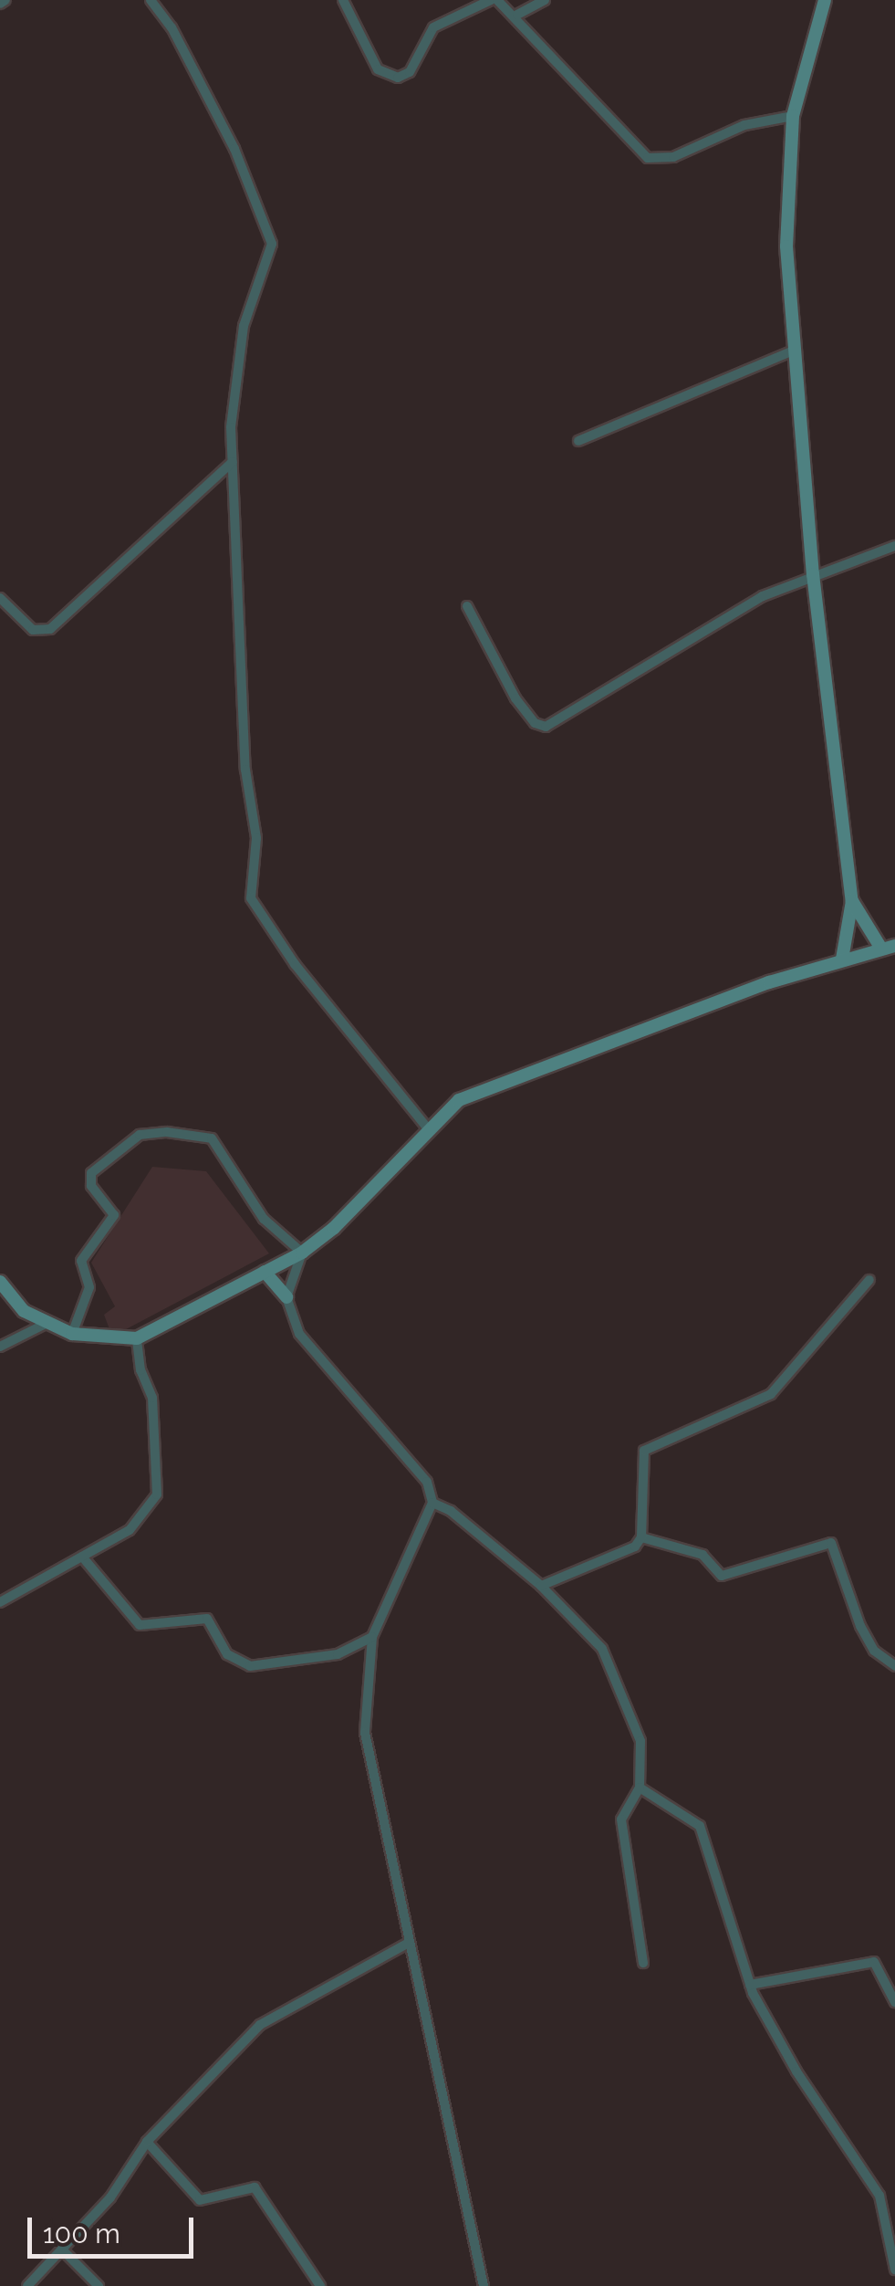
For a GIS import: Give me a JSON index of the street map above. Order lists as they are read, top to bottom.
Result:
{
  "scale_bar": "100 m"
}
